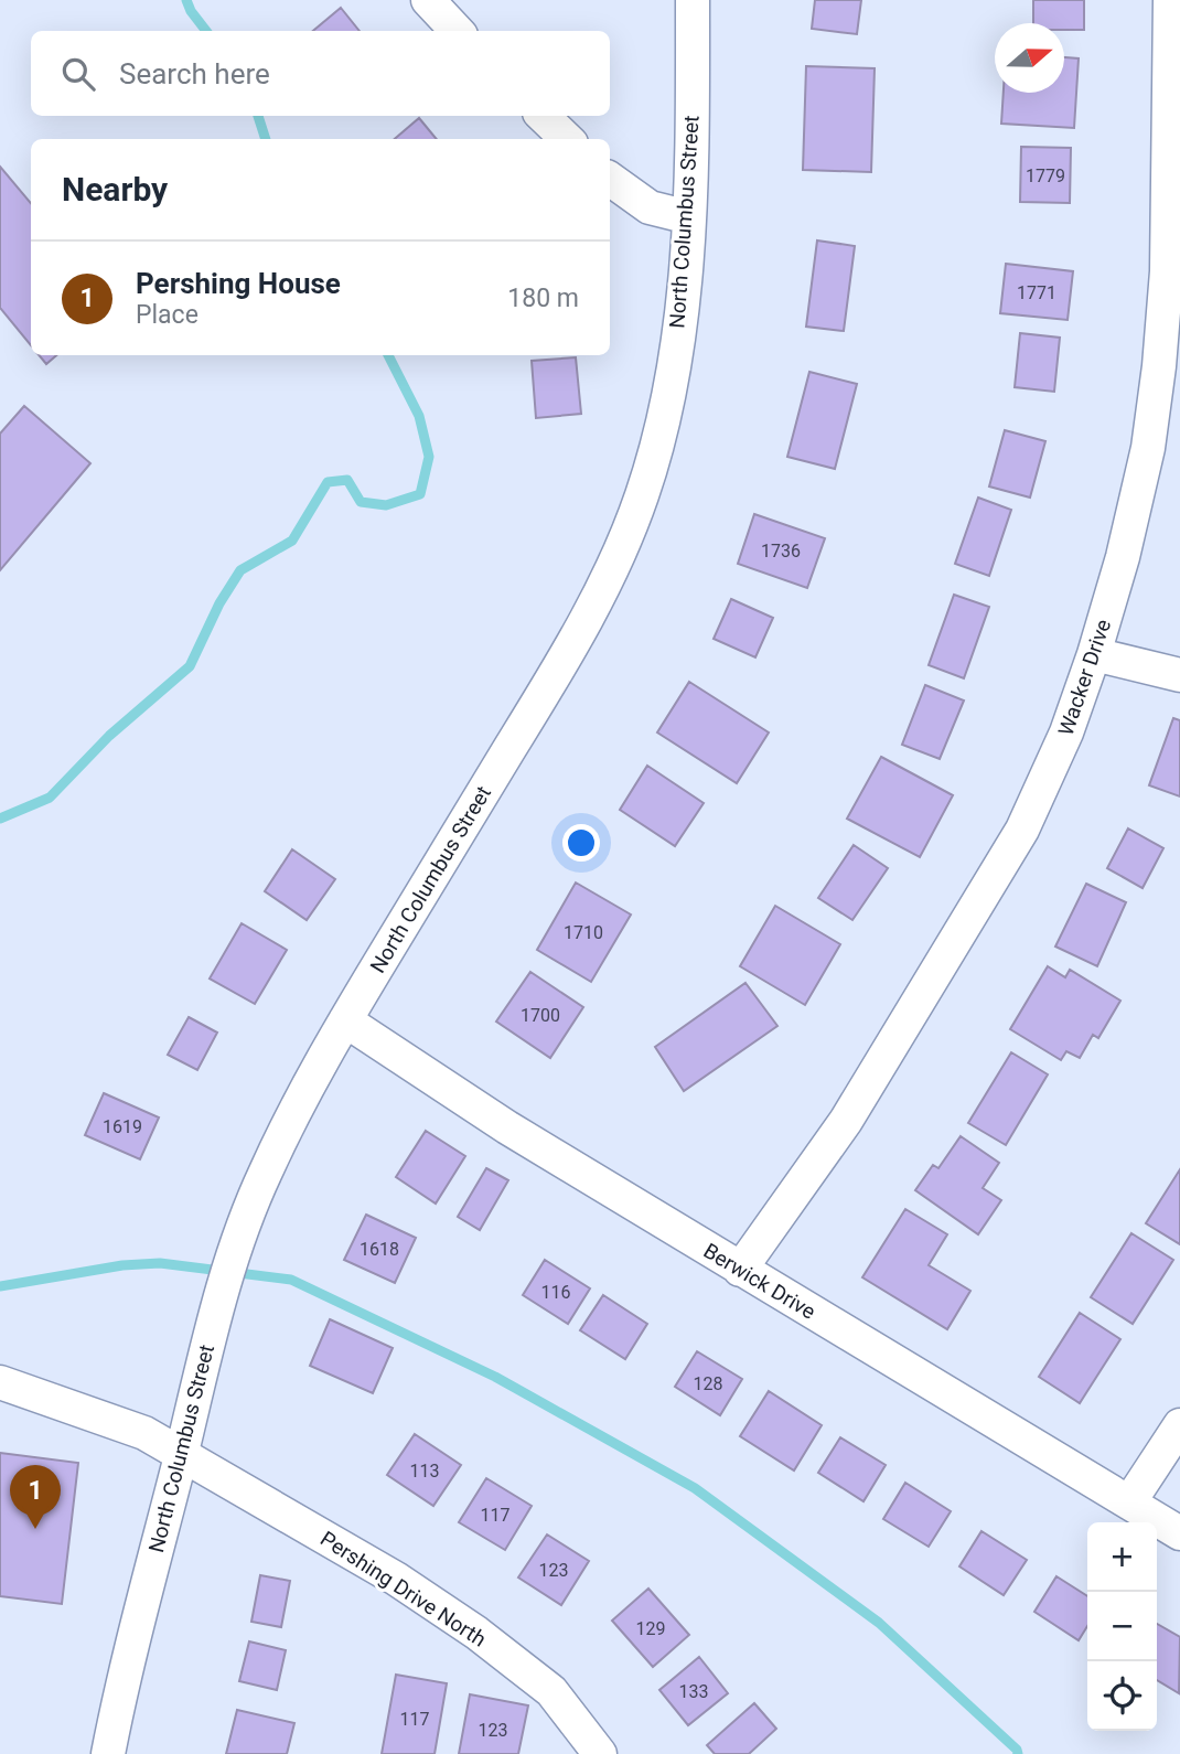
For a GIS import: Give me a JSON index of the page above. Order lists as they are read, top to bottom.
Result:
{
  "streets": {
    "street": [
      "North Columbus Street",
      "Wacker Drive",
      "Berwick Drive",
      "Pershing Drive North"
    ]
  },
  "crossings": [
    ["North Columbus Street", "Berwick Drive"],
    ["North Columbus Street", "Pershing Drive North"],
    ["Wacker Drive", "Berwick Drive"]
  ],
  "house_numbers": [
    "1779",
    "1771",
    "1736",
    "1710",
    "1700",
    "1619",
    "1618",
    "116",
    "128",
    "113",
    "117",
    "123",
    "129",
    "133",
    "117",
    "123"
  ],
  "north": "right",
  "page": {
    "search": "Search here",
    "heading": "Nearby",
    "list": [
      {
        "mark": "1",
        "name": "Pershing House",
        "note": "Place",
        "value": "180 m"
      }
    ],
    "pins": "1",
    "map_buttons": ["+", "−"]
  }
}
